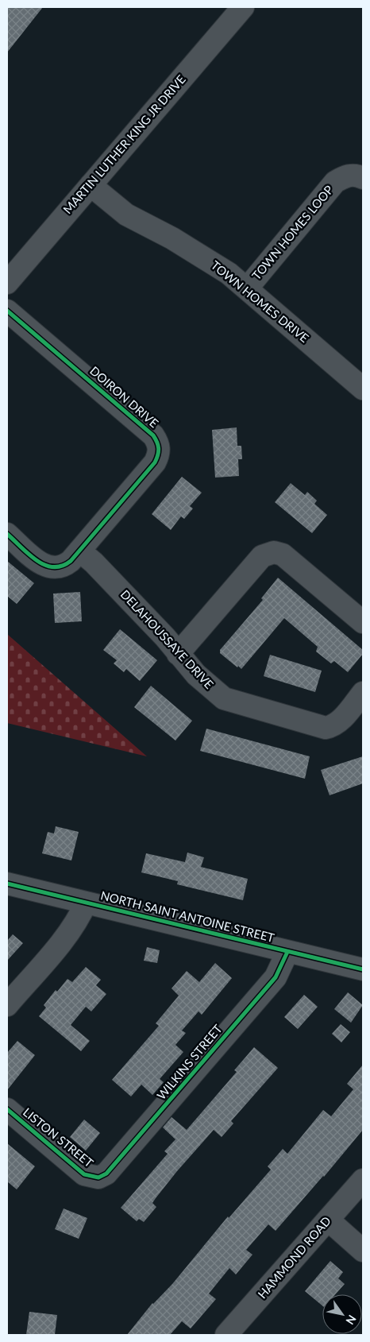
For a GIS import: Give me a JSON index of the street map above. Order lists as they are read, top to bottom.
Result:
{
  "streets": {
    "street": [
      "MARTIN LUTHER KING JR DRIVE",
      "TOWN HOMES LOOP",
      "TOWN HOMES DRIVE",
      "DOIRON DRIVE",
      "DELAHOUSSAYE DRIVE",
      "NORTH SAINT ANTOINE STREET",
      "WILKINS STREET",
      "LISTON STREET",
      "HAMMOND ROAD"
    ]
  },
  "crossings": [
    ["MARTIN LUTHER KING JR DRIVE", "TOWN HOMES DRIVE"],
    ["TOWN HOMES LOOP", "TOWN HOMES DRIVE"],
    ["DOIRON DRIVE", "DELAHOUSSAYE DRIVE"],
    ["NORTH SAINT ANTOINE STREET", "WILKINS STREET"],
    ["WILKINS STREET", "LISTON STREET"]
  ],
  "north": "bottom right"
}
